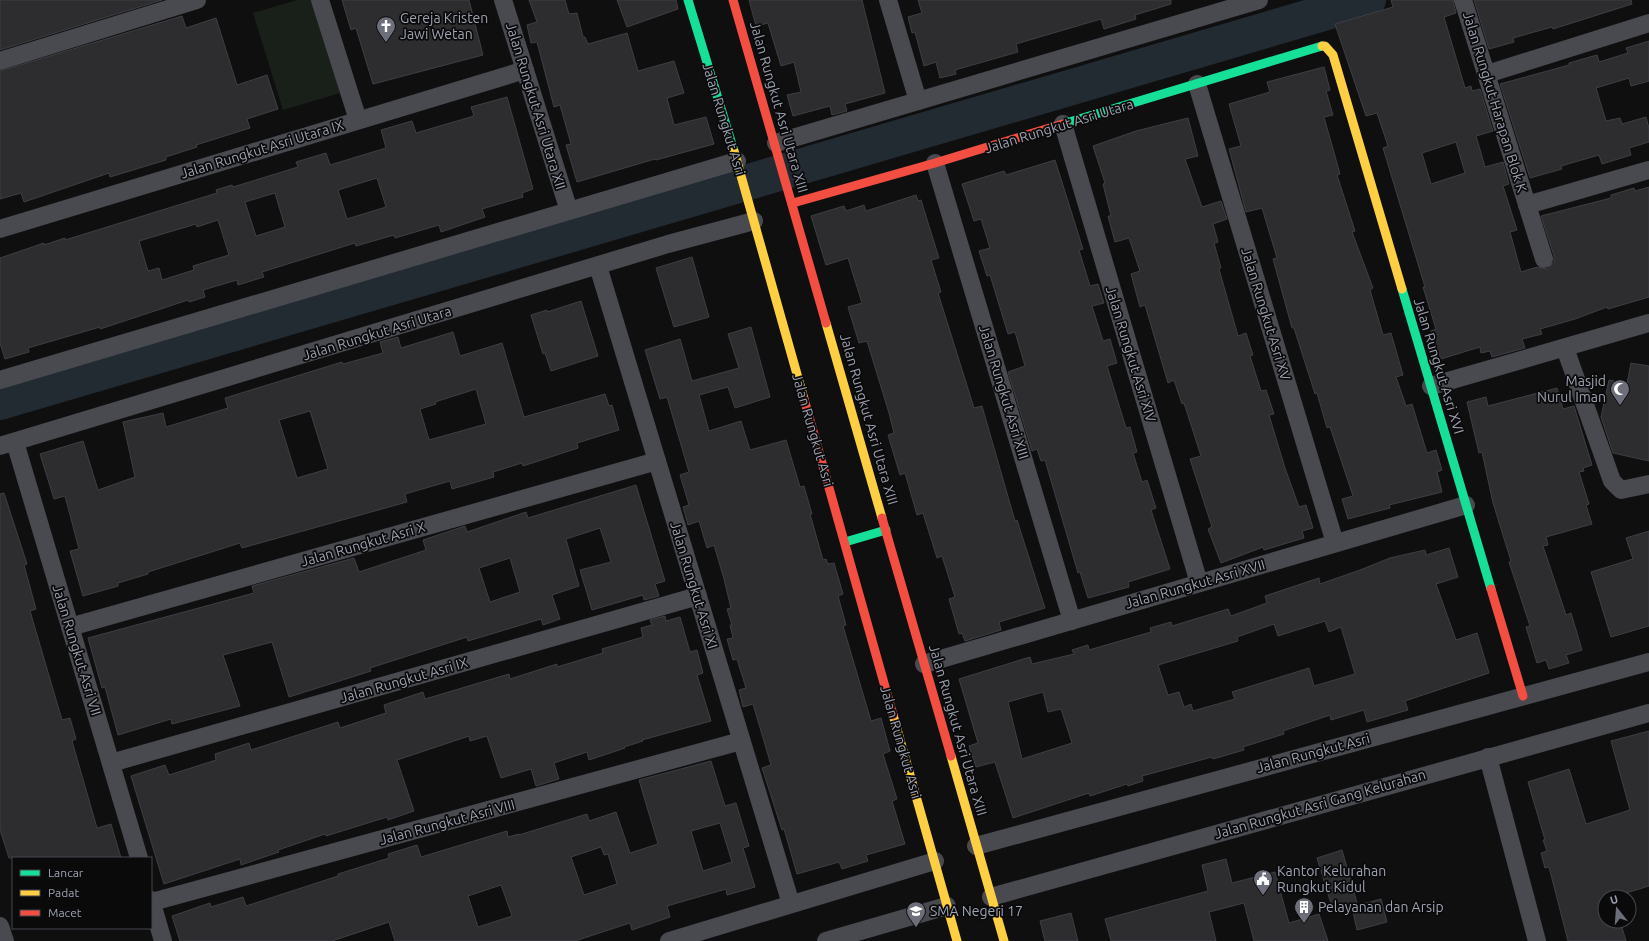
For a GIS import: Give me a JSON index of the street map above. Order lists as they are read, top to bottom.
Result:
{
  "streets": {
    "street": [
      "Jalan Rungkut Harapan Blok K",
      "Jalan Rungkut Asri Utara XII",
      "Jalan Rungkut Asri Utara XIII",
      "Jalan Rungkut Asri",
      "Jalan Rungkut Asri Utara",
      "Jalan Rungkut Asri Utara IX",
      "Jalan Rungkut Asri XV",
      "Jalan Rungkut Asri XIV",
      "Jalan Rungkut Asri XVI",
      "Jalan Rungkut Asri XIII",
      "Jalan Rungkut Asri X",
      "Jalan Rungkut Asri XVII",
      "Jalan Rungkut Asri XI",
      "Jalan Rungkut Asri VII",
      "Jalan Rungkut Asri IX",
      "Jalan Rungkut Asri Gang Kelurahan",
      "Jalan Rungkut Asri VIII"
    ]
  },
  "crossings": [
    ["Jalan Rungkut Asri Utara XII", "Jalan Rungkut Asri Utara IX"],
    ["Jalan Rungkut Asri Utara XIII", "Jalan Rungkut Asri"],
    ["Jalan Rungkut Asri Utara XIII", "Jalan Rungkut Asri Utara"],
    ["Jalan Rungkut Asri Utara XIII", "Jalan Rungkut Asri XVII"],
    ["Jalan Rungkut Asri Utara XIII", "Jalan Rungkut Asri Gang Kelurahan"],
    ["Jalan Rungkut Asri", "Jalan Rungkut Asri Utara"],
    ["Jalan Rungkut Asri", "Jalan Rungkut Asri XVI"],
    ["Jalan Rungkut Asri Utara", "Jalan Rungkut Asri XV"],
    ["Jalan Rungkut Asri Utara", "Jalan Rungkut Asri XIV"],
    ["Jalan Rungkut Asri Utara", "Jalan Rungkut Asri XVI"],
    ["Jalan Rungkut Asri Utara", "Jalan Rungkut Asri XIII"],
    ["Jalan Rungkut Asri Utara", "Jalan Rungkut Asri XI"],
    ["Jalan Rungkut Asri Utara", "Jalan Rungkut Asri VII"],
    ["Jalan Rungkut Asri XV", "Jalan Rungkut Asri XVII"],
    ["Jalan Rungkut Asri XIV", "Jalan Rungkut Asri XVII"],
    ["Jalan Rungkut Asri XVI", "Jalan Rungkut Asri XVII"],
    ["Jalan Rungkut Asri XIII", "Jalan Rungkut Asri XVII"],
    ["Jalan Rungkut Asri X", "Jalan Rungkut Asri XI"],
    ["Jalan Rungkut Asri X", "Jalan Rungkut Asri VII"],
    ["Jalan Rungkut Asri XI", "Jalan Rungkut Asri IX"],
    ["Jalan Rungkut Asri XI", "Jalan Rungkut Asri VIII"],
    ["Jalan Rungkut Asri VII", "Jalan Rungkut Asri IX"]
  ],
  "places": {
    "church": ["Gereja Kristen Jawi Wetan"],
    "mosque": ["Masjid Nurul Iman"],
    "public building": ["Kantor Kelurahan Rungkut Kidul"],
    "building": ["Pelayanan dan Arsip"],
    "school or university": ["SMA Negeri 17"]
  },
  "legend": ["Lancar", "Padat", "Macet"],
  "north": "top"
}
